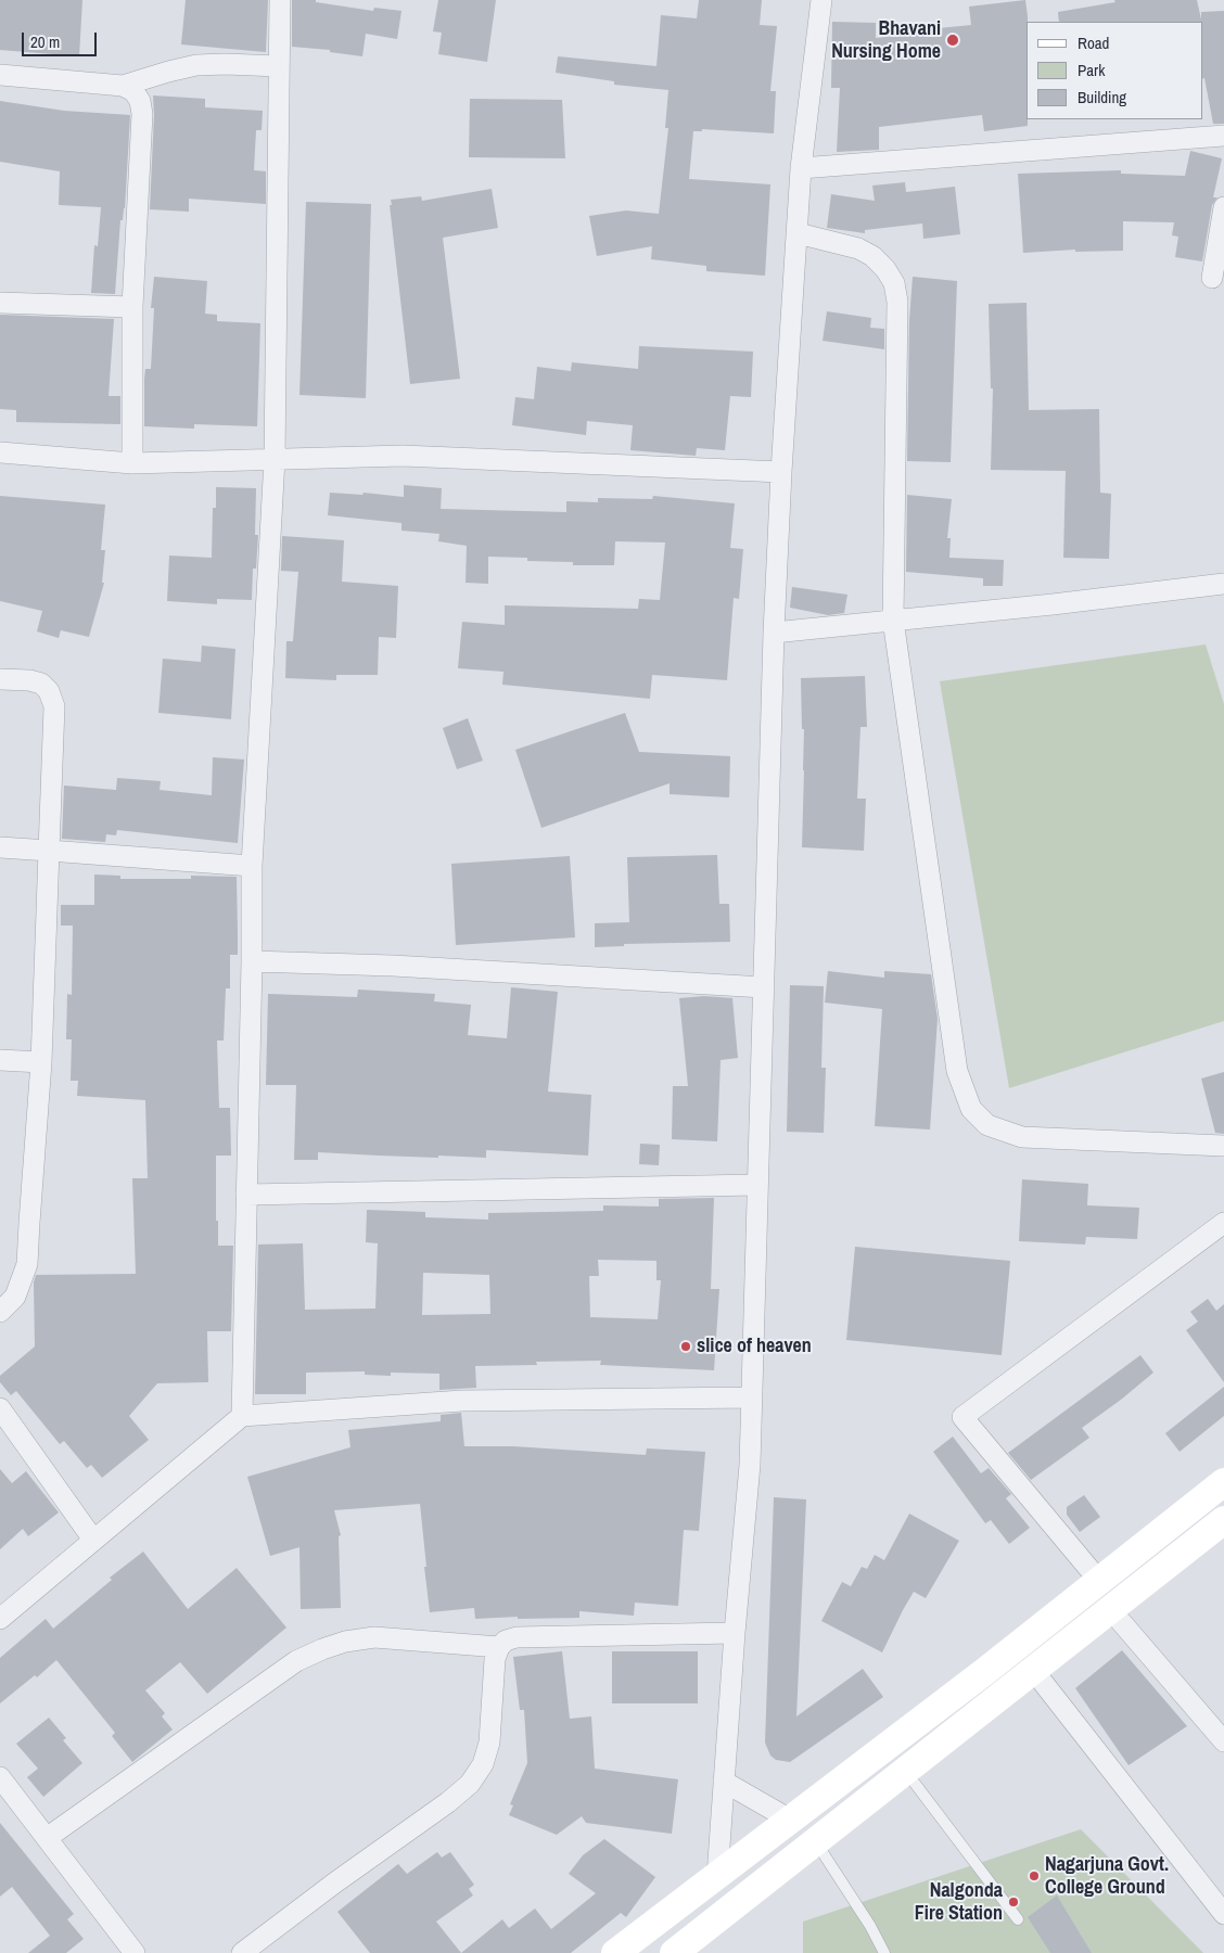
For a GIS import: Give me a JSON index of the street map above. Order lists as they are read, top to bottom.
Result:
{
  "places": [
    "Bhavani Nursing Home",
    "slice of heaven",
    "Nagarjuna Govt. College Ground",
    "Nalgonda Fire Station"
  ],
  "legend": ["Road", "Park", "Building"],
  "scale_bar": "20 m"
}
